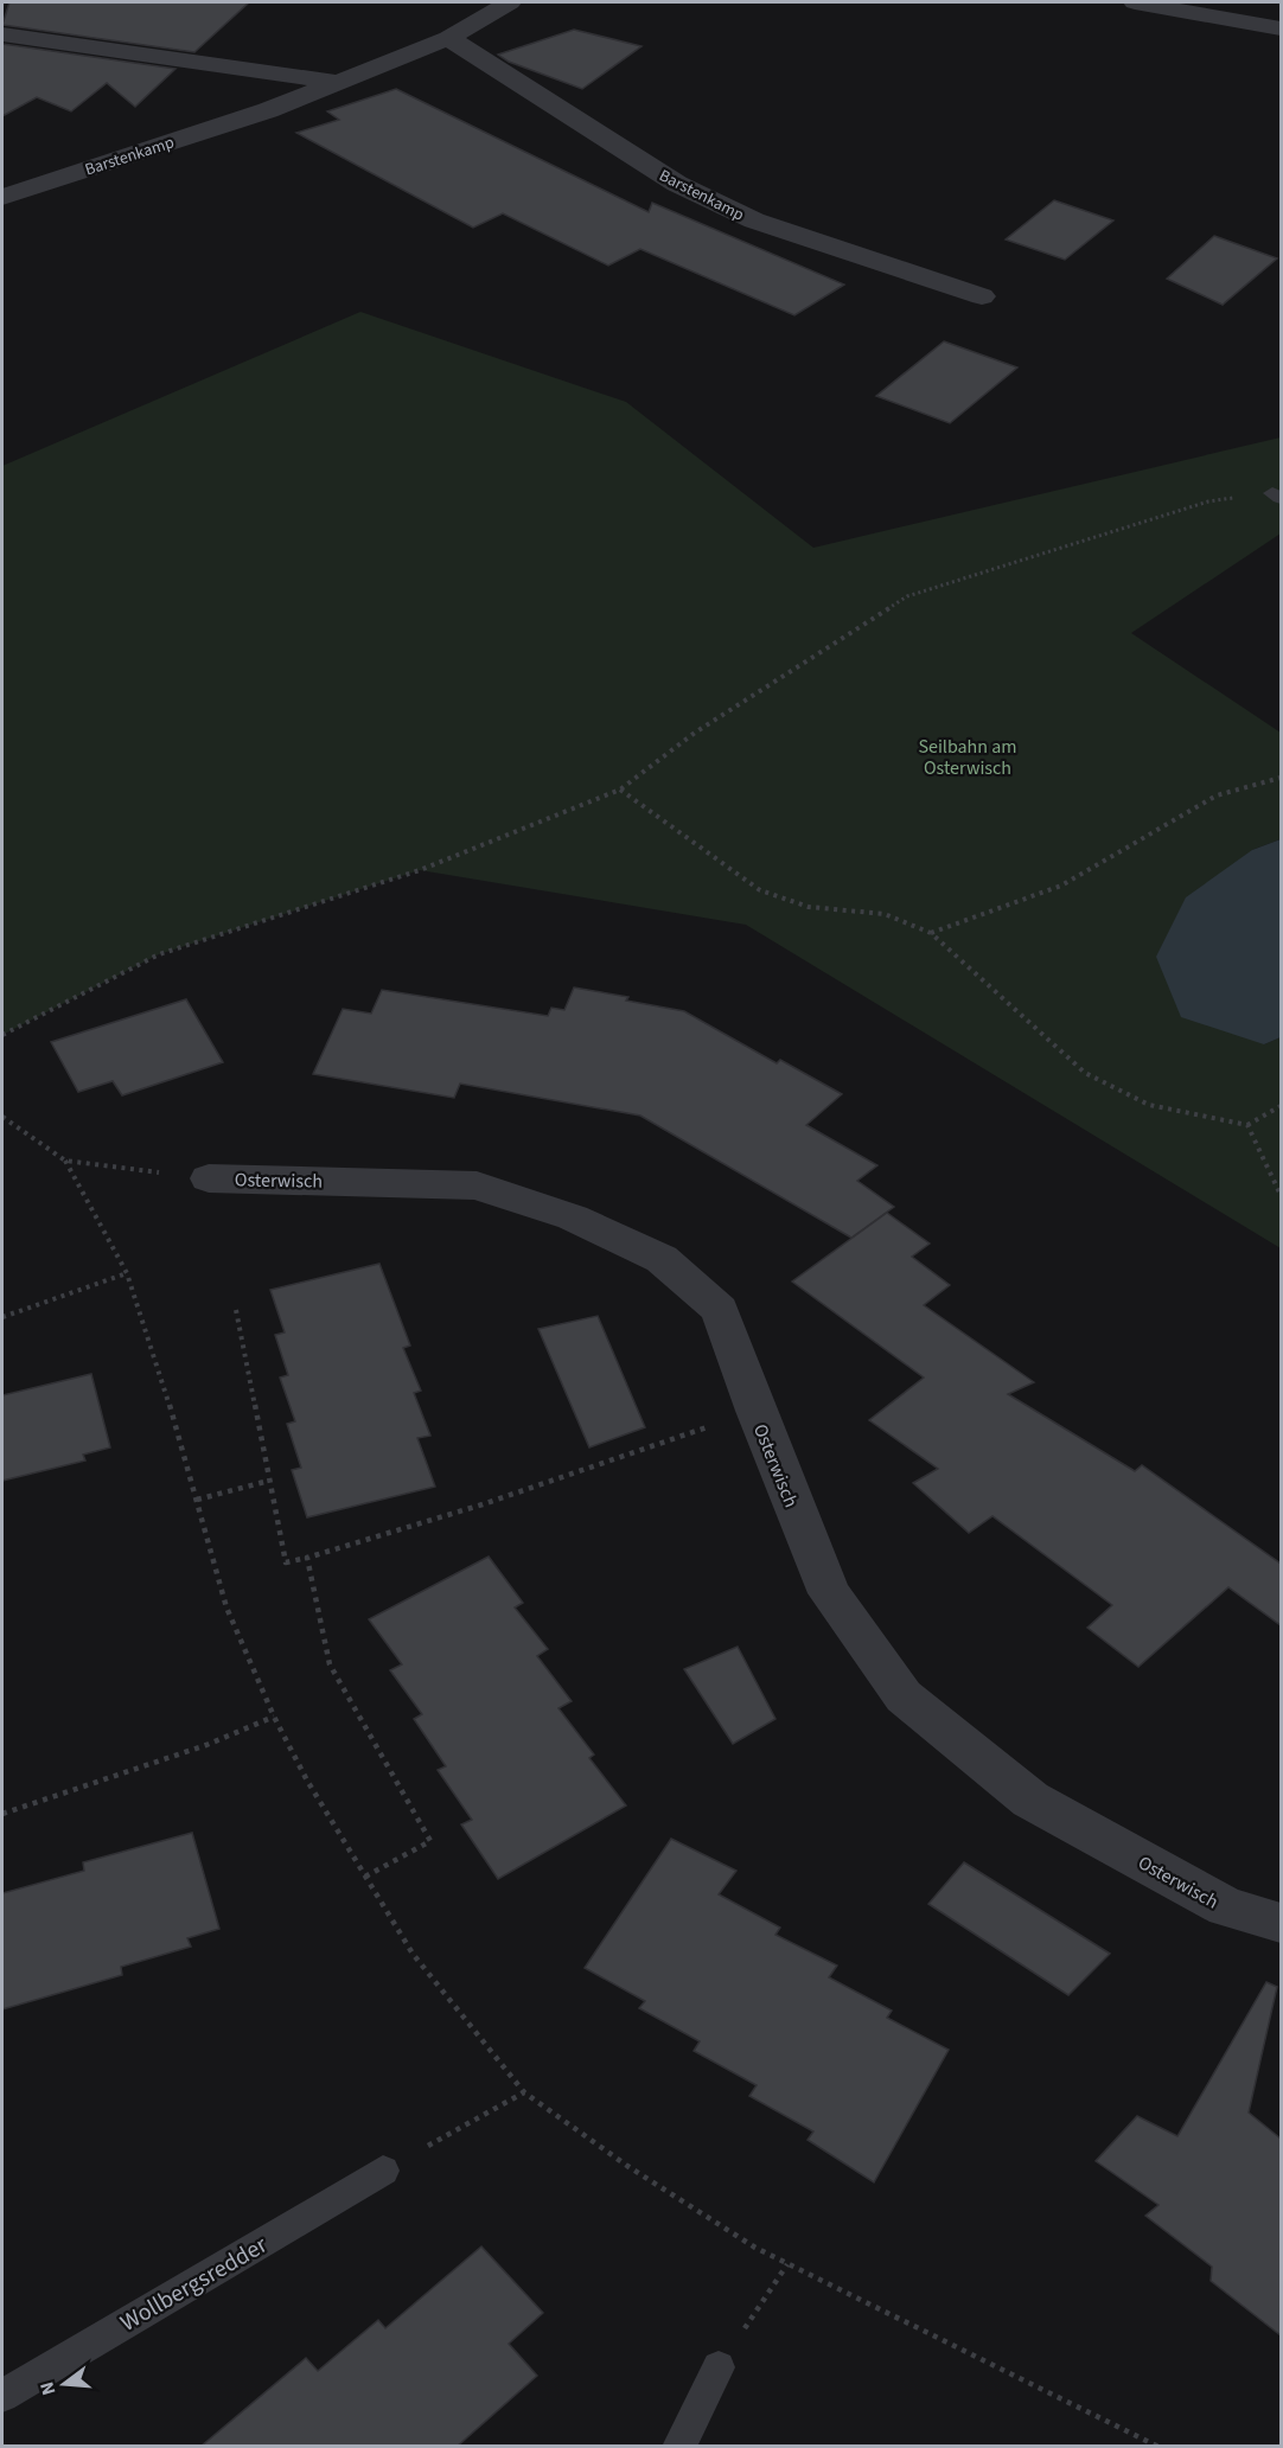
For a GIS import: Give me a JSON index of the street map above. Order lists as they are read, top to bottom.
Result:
{
  "streets": {
    "street": ["Barstenkamp", "Osterwisch"],
    "lane": ["Wollbergsredder"]
  },
  "parks": ["Seilbahn am Osterwisch"],
  "north": "left"
}
